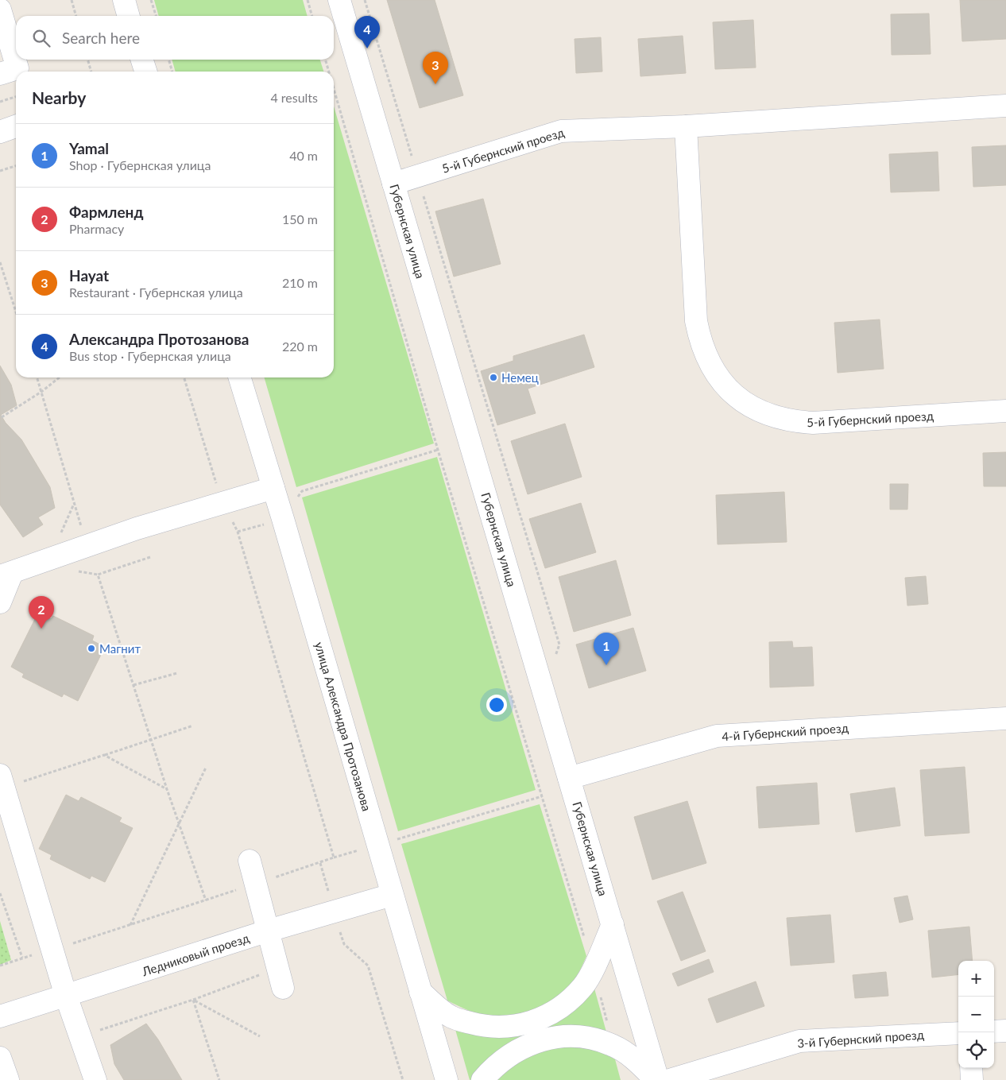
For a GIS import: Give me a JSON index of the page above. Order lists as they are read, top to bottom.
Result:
{
  "streets": {
    "street": [
      "5-й Губернский проезд",
      "Губернская улица",
      "улица Александра Протозанова",
      "4-й Губернский проезд",
      "Ледниковый проезд",
      "3-й Губернский проезд"
    ]
  },
  "crossings": [
    ["5-й Губернский проезд", "Губернская улица"],
    ["Губернская улица", "4-й Губернский проезд"],
    ["улица Александра Протозанова", "Ледниковый проезд"]
  ],
  "places": ["Немец", "Магнит"],
  "page": {
    "pins": [
      "4",
      "3",
      "2",
      "1"
    ],
    "search": "Search here",
    "heading": ["Nearby", "4 results"],
    "list": [
      {
        "mark": "1",
        "name": "Yamal",
        "note": "Shop · Губернская улица",
        "value": "40 m"
      },
      {
        "mark": "2",
        "name": "Фармленд",
        "note": "Pharmacy",
        "value": "150 m"
      },
      {
        "mark": "3",
        "name": "Hayat",
        "note": "Restaurant · Губернская улица",
        "value": "210 m"
      },
      {
        "mark": "4",
        "name": "Александра Протозанова",
        "note": "Bus stop · Губернская улица",
        "value": "220 m"
      }
    ],
    "map_buttons": ["+", "−"]
  }
}
